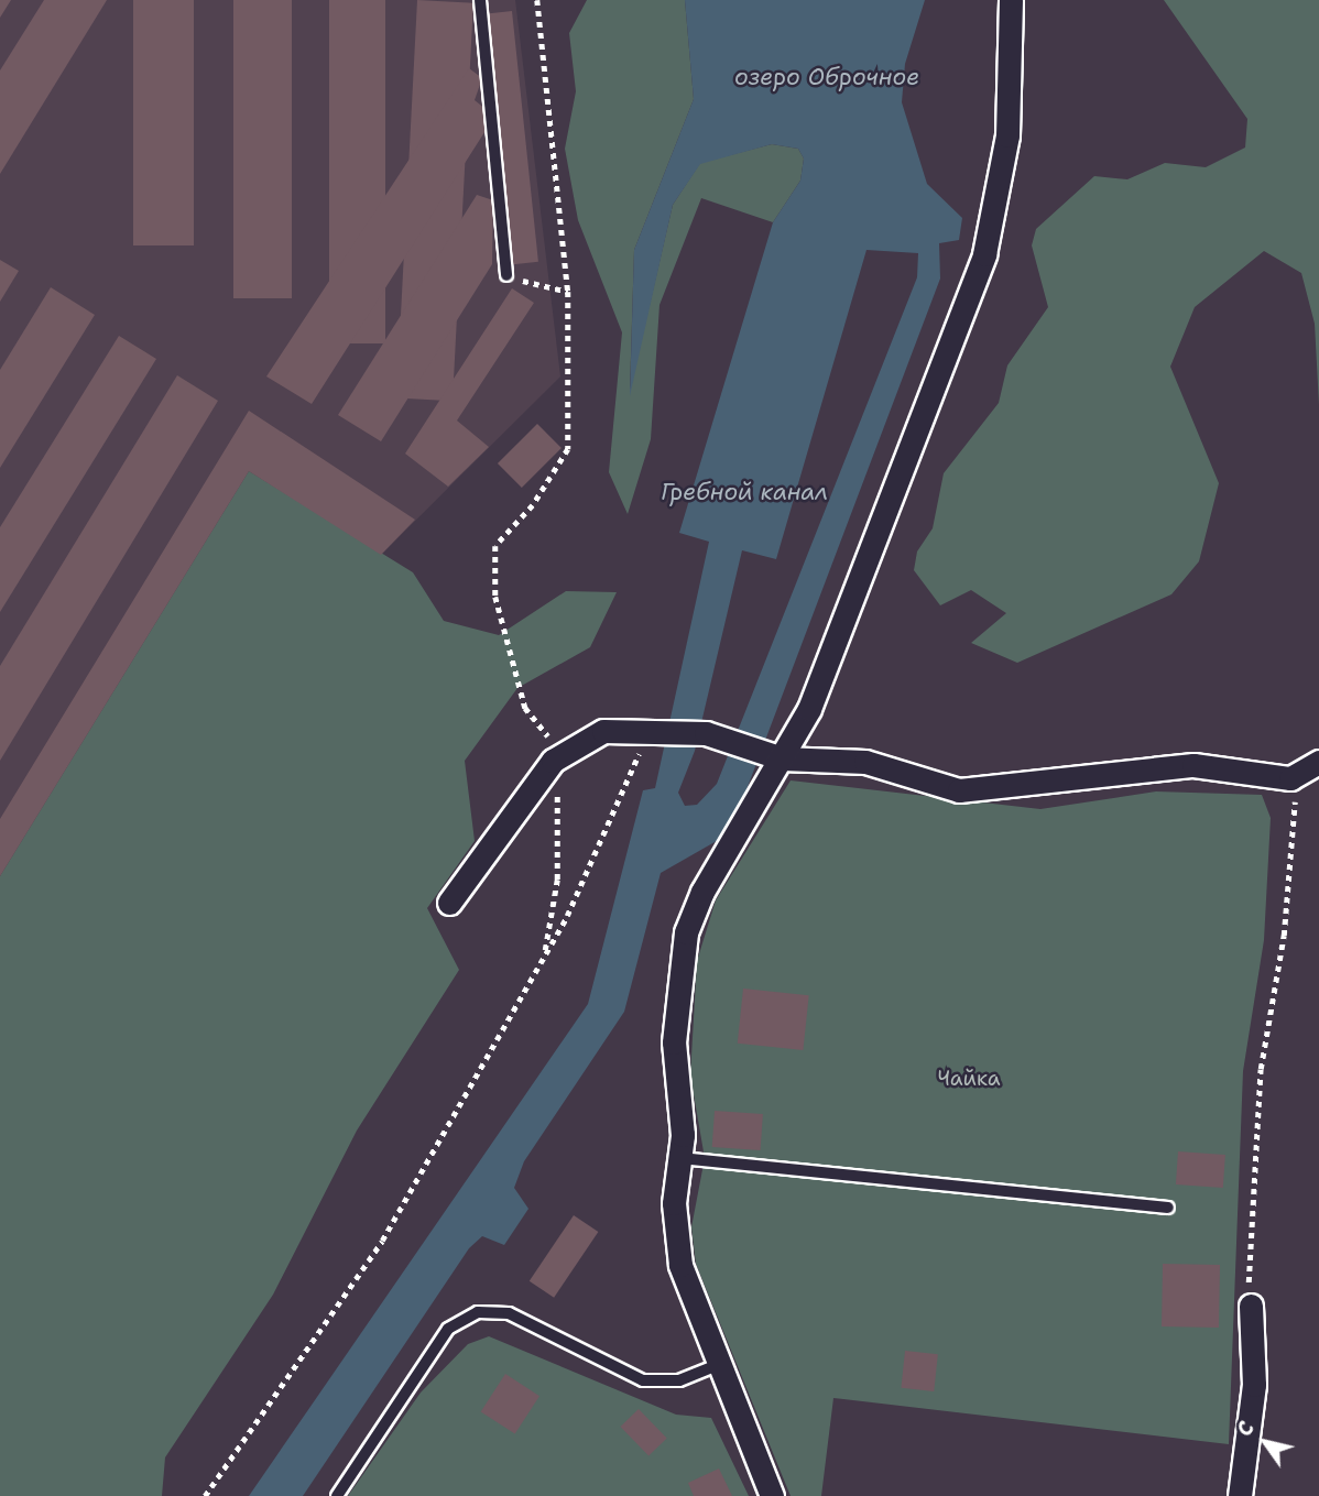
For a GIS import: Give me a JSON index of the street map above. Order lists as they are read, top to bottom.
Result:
{
  "water": ["озеро Оброчное", "Гребной канал"],
  "parks": ["Чайка"],
  "north": "top left"
}
